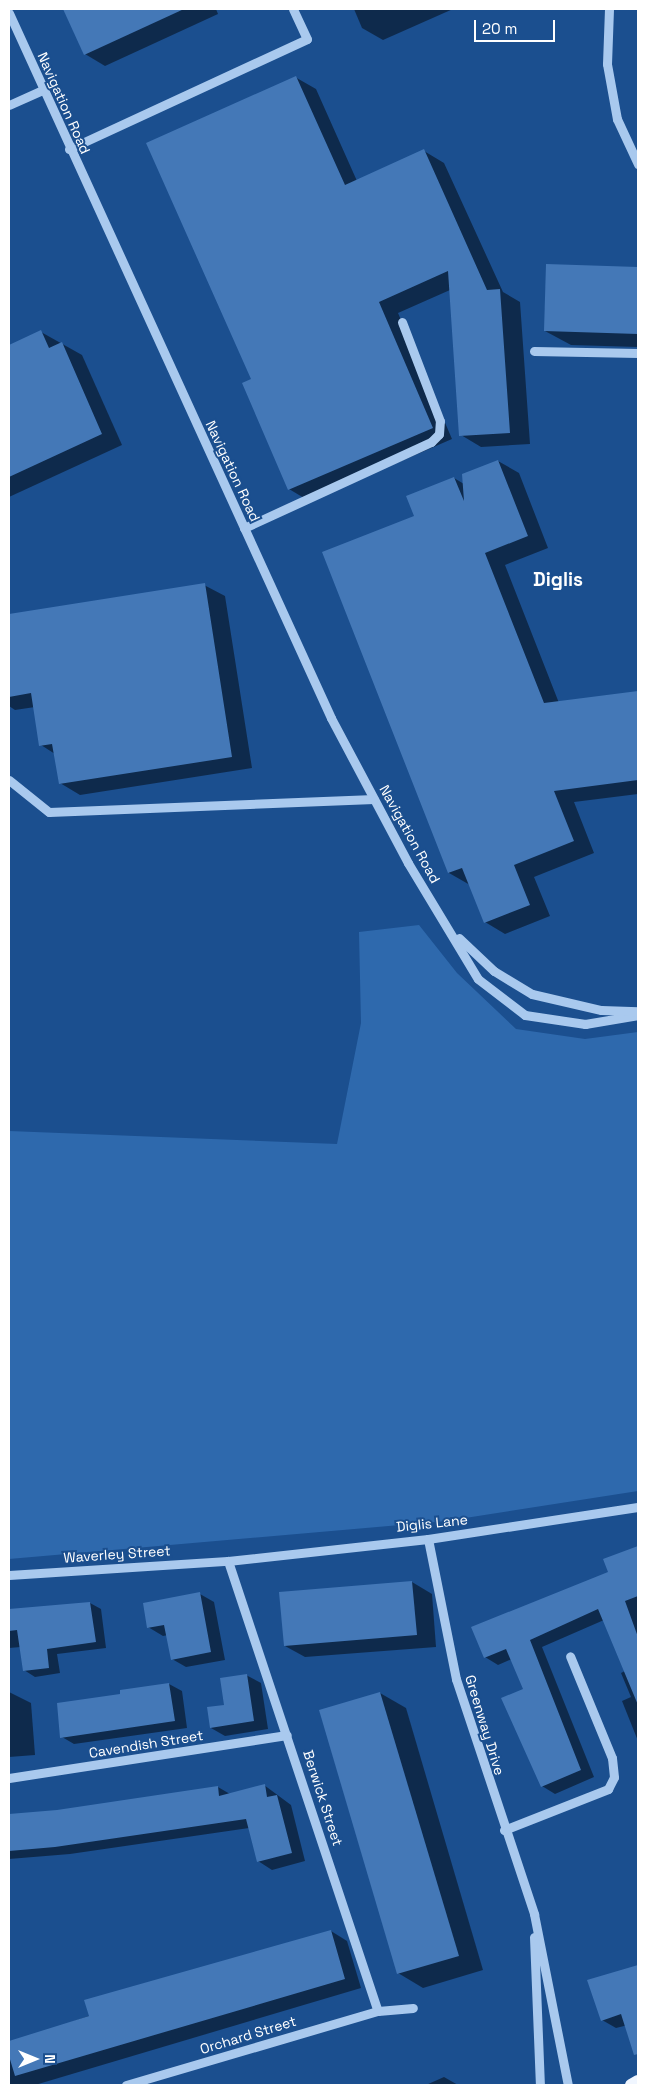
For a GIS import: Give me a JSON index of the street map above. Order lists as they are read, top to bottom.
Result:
{
  "streets": {
    "street": [
      "Navigation Road",
      "Diglis Lane",
      "Waverley Street",
      "Greenway Drive",
      "Cavendish Street",
      "Berwick Street",
      "Orchard Street"
    ]
  },
  "crossings": [
    ["Diglis Lane", "Waverley Street"],
    ["Diglis Lane", "Greenway Drive"],
    ["Diglis Lane", "Berwick Street"],
    ["Waverley Street", "Berwick Street"],
    ["Cavendish Street", "Berwick Street"],
    ["Berwick Street", "Orchard Street"]
  ],
  "districts": ["Diglis"],
  "scale_bar": "20 m",
  "north": "right"
}
